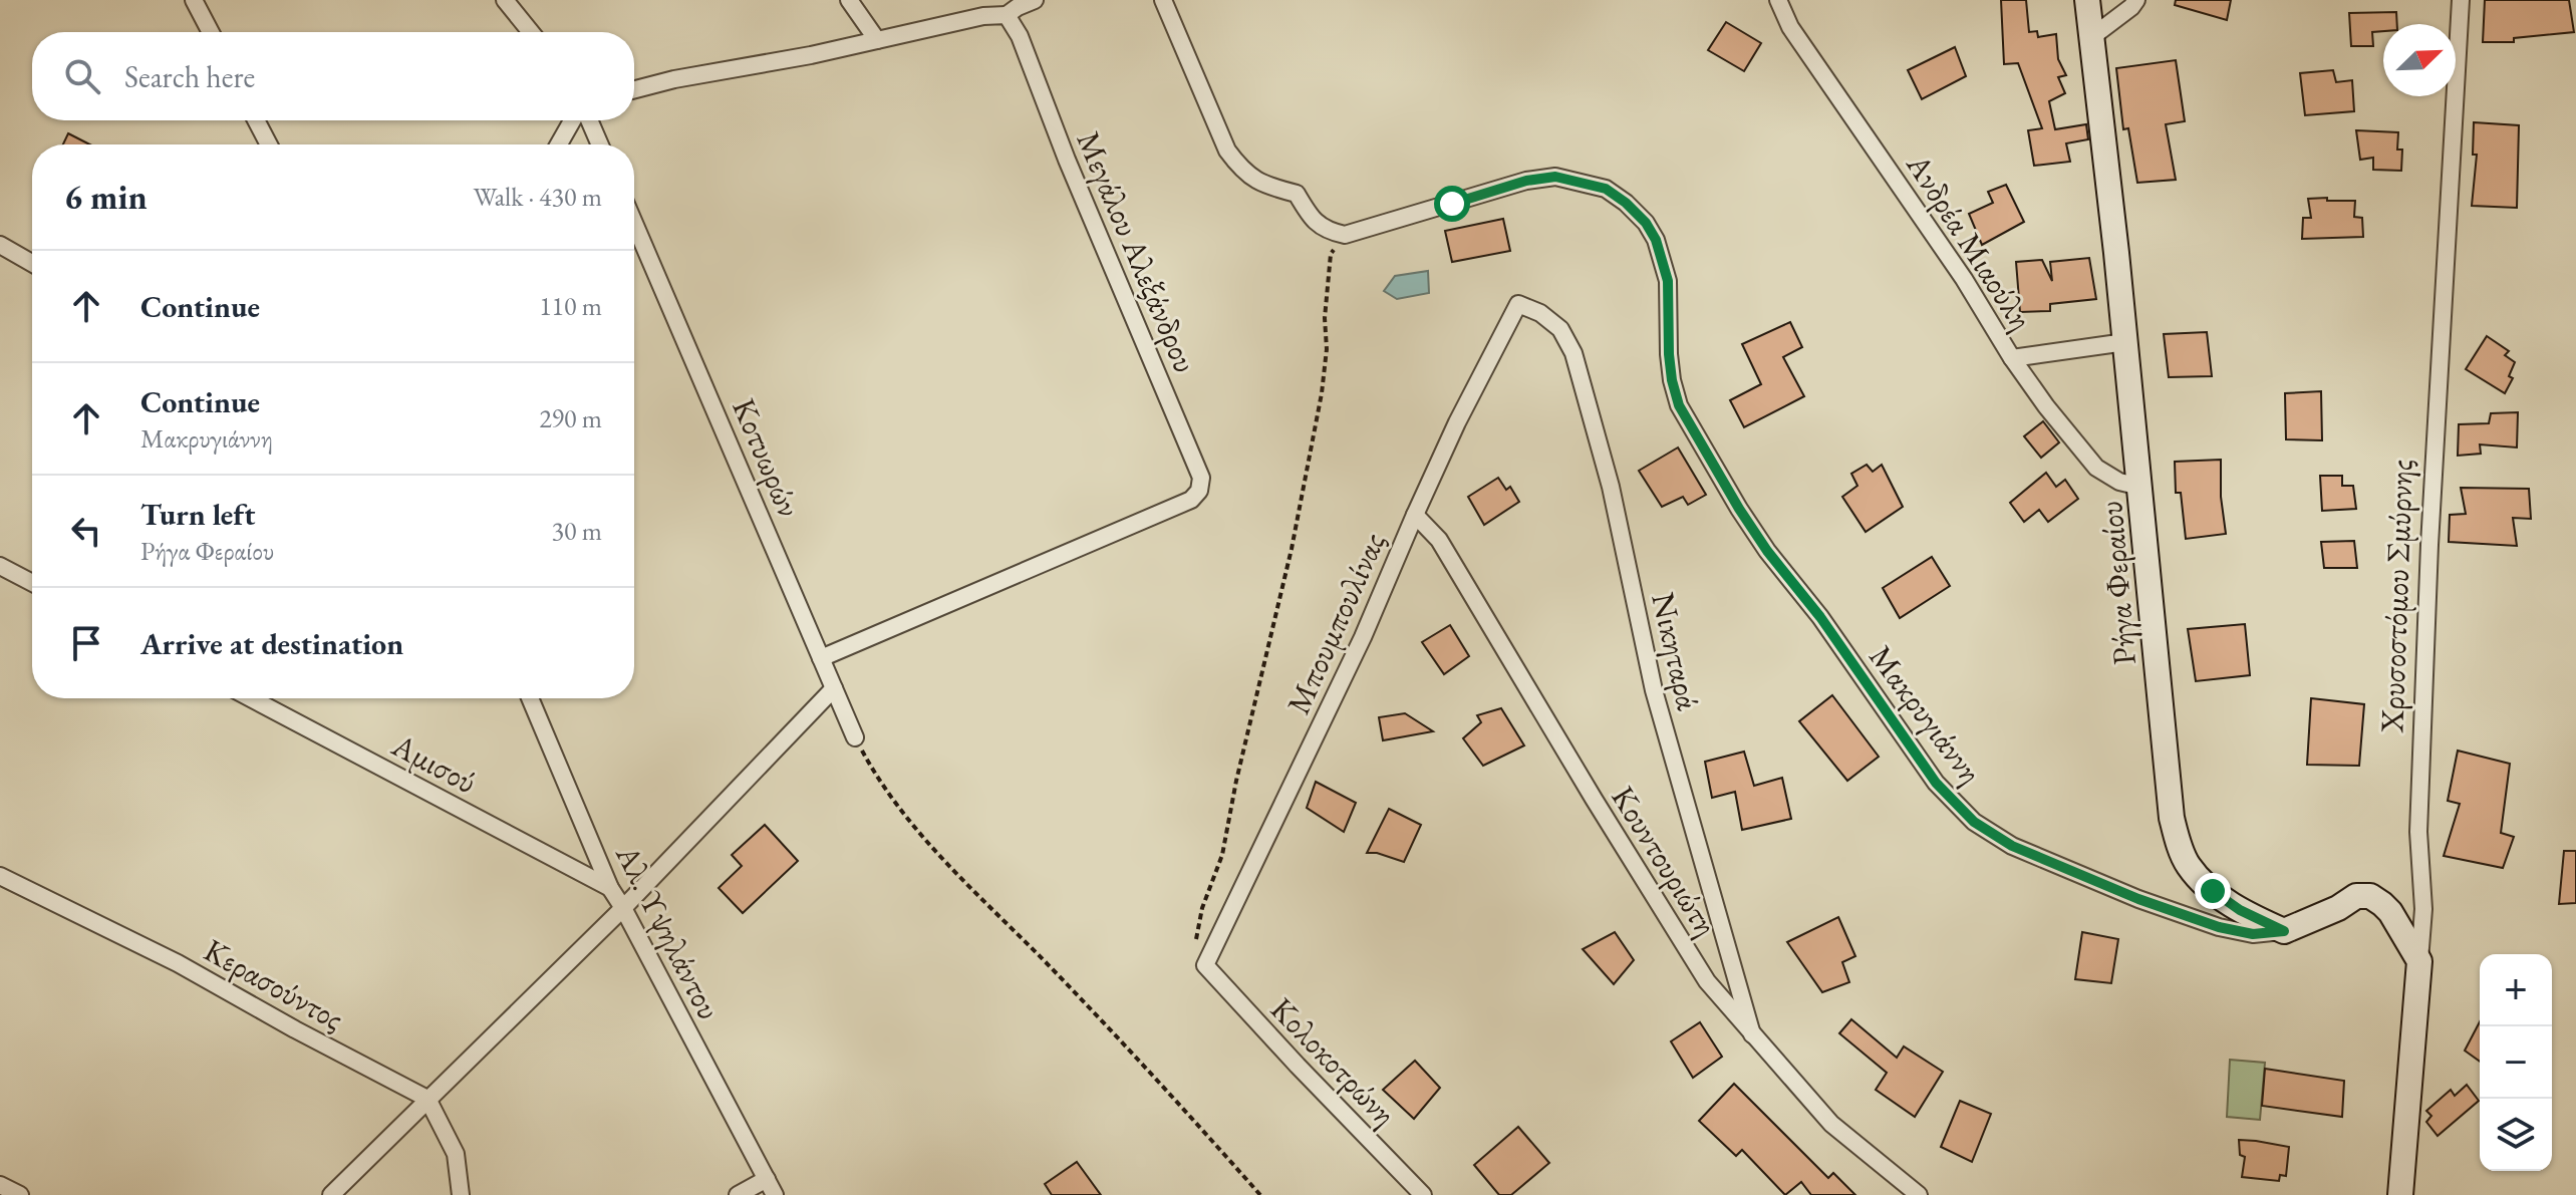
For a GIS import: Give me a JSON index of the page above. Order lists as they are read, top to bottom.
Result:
{
  "streets": {
    "street": [
      "Ανδρέα Μιαούλη",
      "Μεγάλου Αλεξάνδρου",
      "Κοτυωρών",
      "Ρήγα Φεραίου",
      "Χρυσοστόμου Σμύρνης",
      "Μπουμπουλίνας",
      "Νικηταρά",
      "Μακρυγιάννη",
      "Αμισού",
      "Κουντουριώτη",
      "Αλ. Υψηλάντου",
      "Κερασούντος",
      "Κολοκοτρώνη"
    ]
  },
  "crossings": [
    ["Ανδρέα Μιαούλη", "Ρήγα Φεραίου"],
    ["Μεγάλου Αλεξάνδρου", "Κοτυωρών"],
    ["Ρήγα Φεραίου", "Μακρυγιάννη"],
    ["Μπουμπουλίνας", "Νικηταρά"],
    ["Μπουμπουλίνας", "Κουντουριώτη"],
    ["Μπουμπουλίνας", "Κολοκοτρώνη"],
    ["Νικηταρά", "Κουντουριώτη"],
    ["Αμισού", "Αλ. Υψηλάντου"]
  ],
  "north": "top right",
  "page": {
    "search": "Search here",
    "heading": ["6 min", "Walk · 430 m"],
    "list": [
      ["Continue", "110 m"],
      ["Continue", "Μακρυγιάννη", "290 m"],
      ["Turn left", "Ρήγα Φεραίου", "30 m"],
      "Arrive at destination"
    ],
    "map_buttons": ["+", "−"]
  }
}
